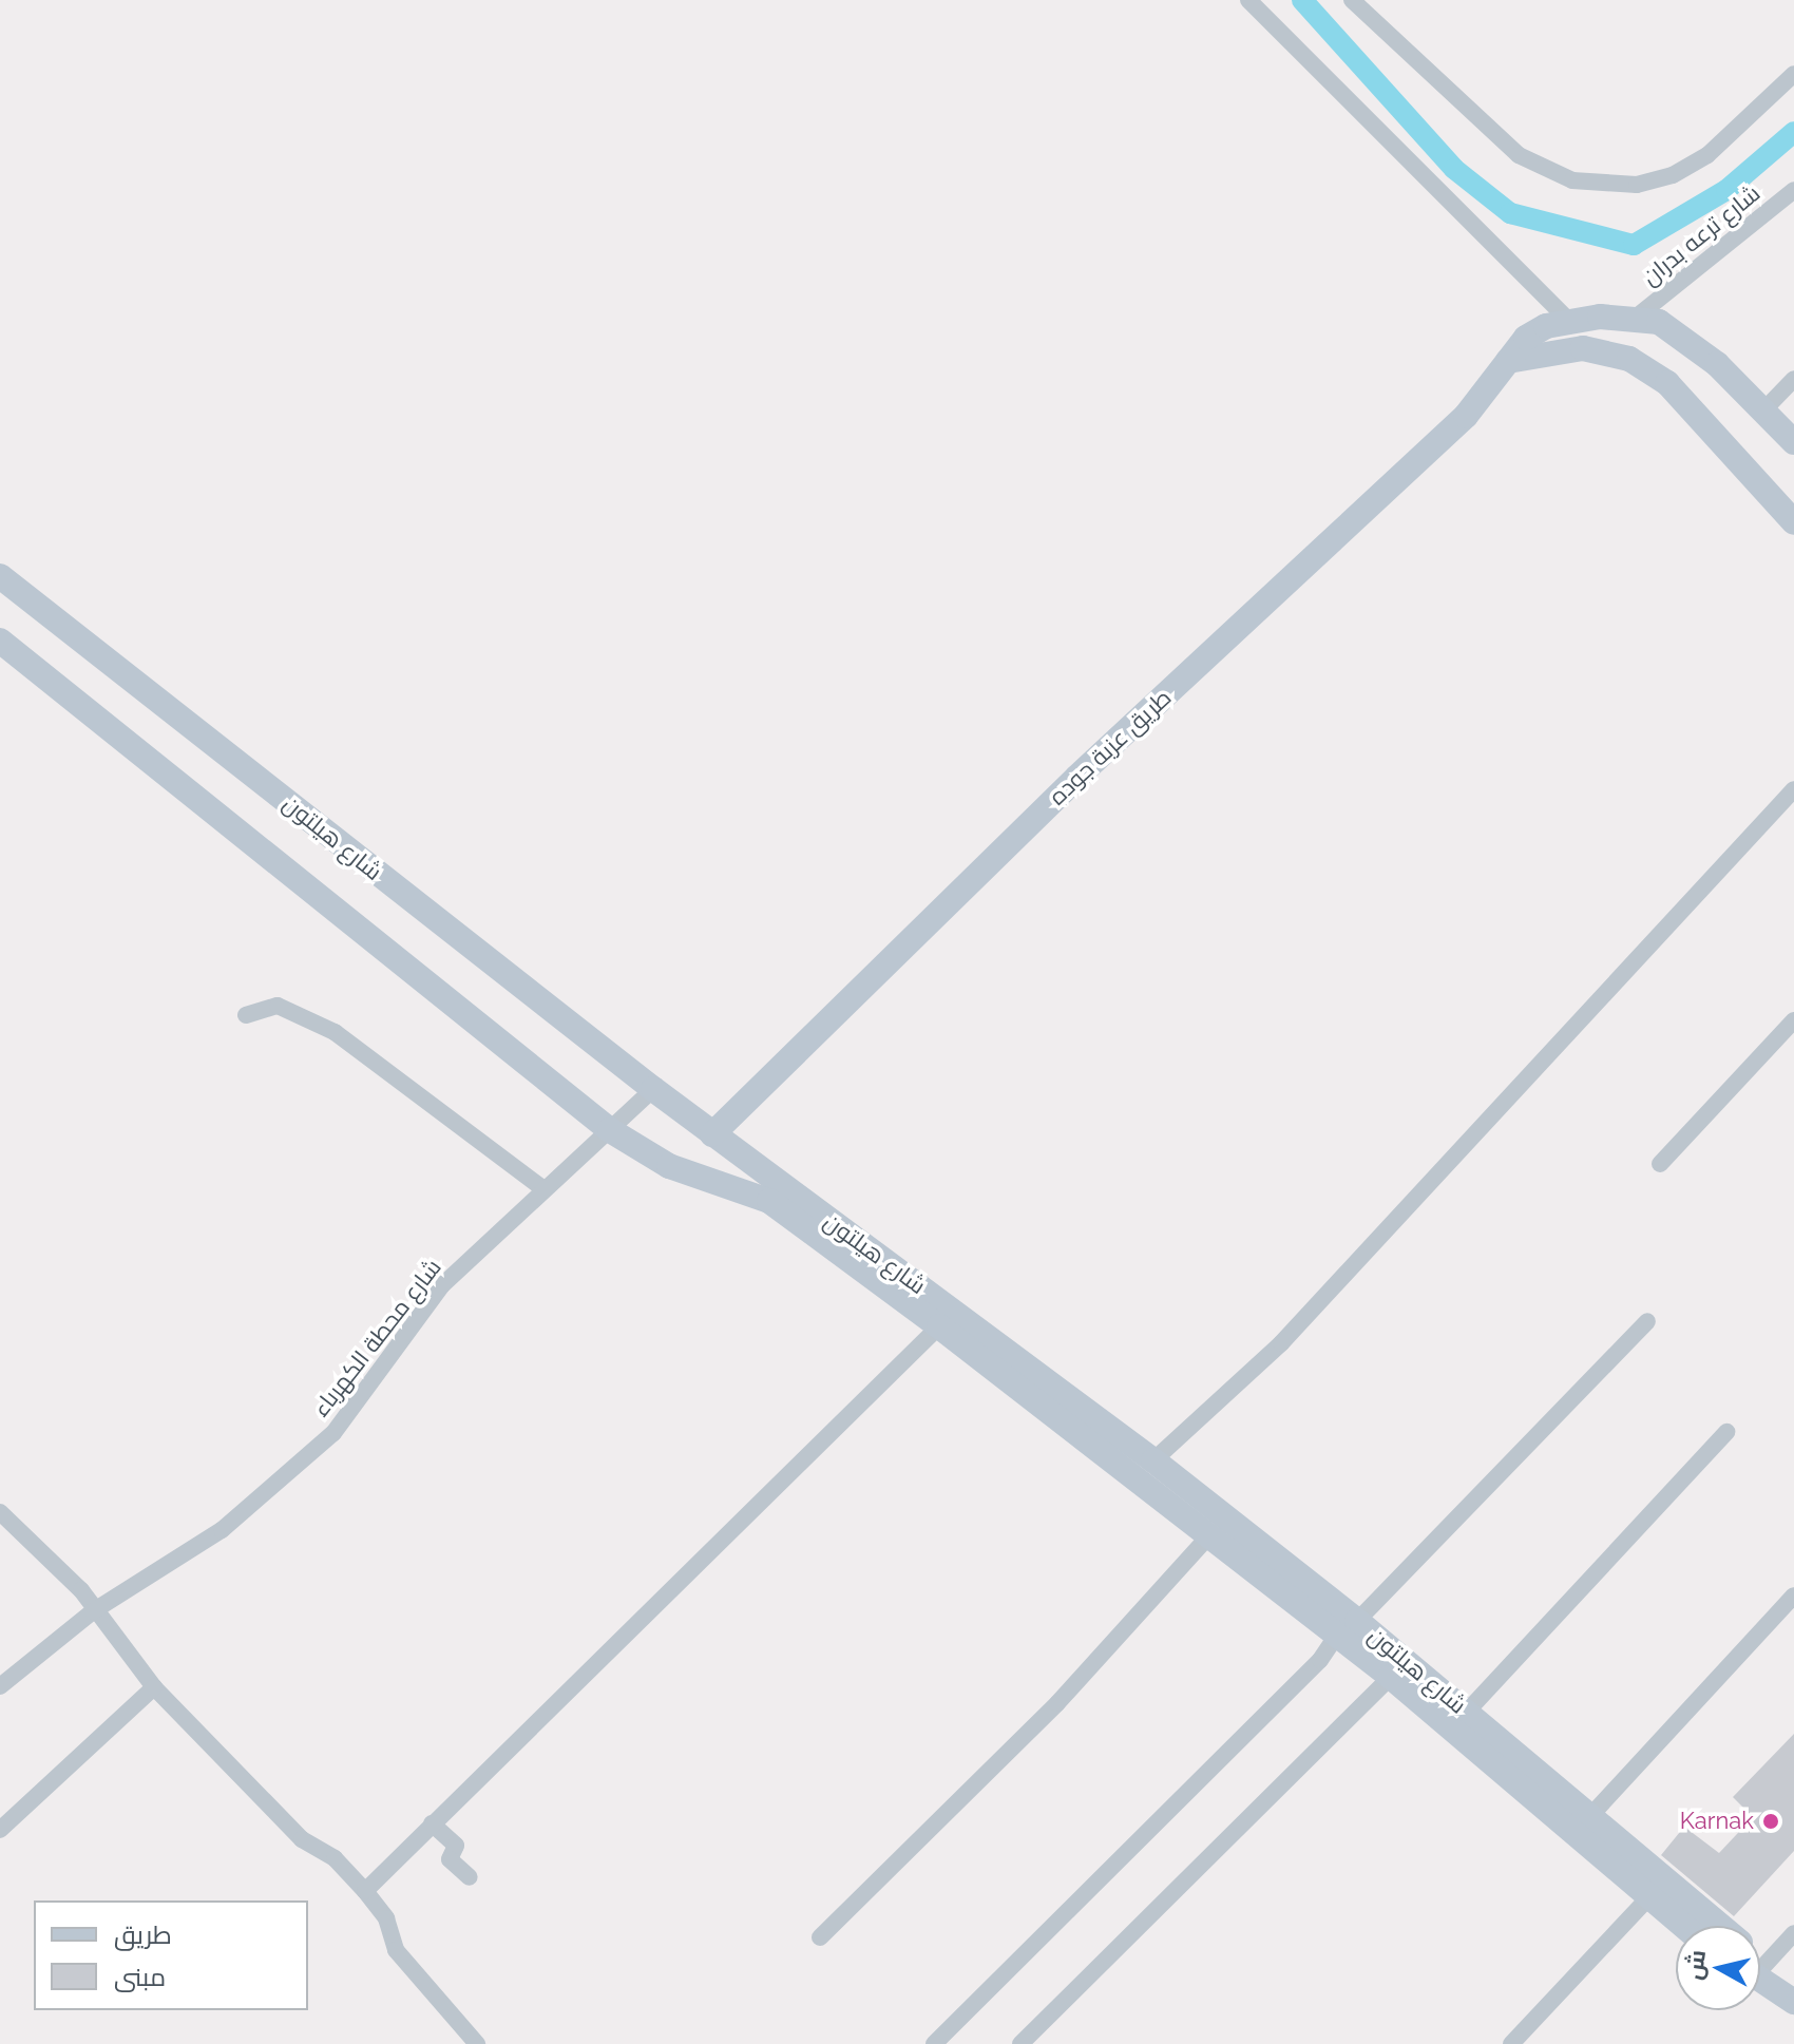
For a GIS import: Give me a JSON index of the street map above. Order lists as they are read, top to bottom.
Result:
{
  "streets": {
    "main road": ["طريق عزبة جوده", "شارع هيلتون"],
    "street": ["شارع ترعه بدران", "شارع محطة الكهرباء"]
  },
  "crossings": [
    ["شارع ترعه بدران", "طريق عزبة جوده"],
    ["طريق عزبة جوده", "شارع هيلتون"],
    ["شارع هيلتون", "شارع محطة الكهرباء"]
  ],
  "places": ["Karnak"],
  "legend": ["طريق", "مبنى"],
  "north": "left"
}
